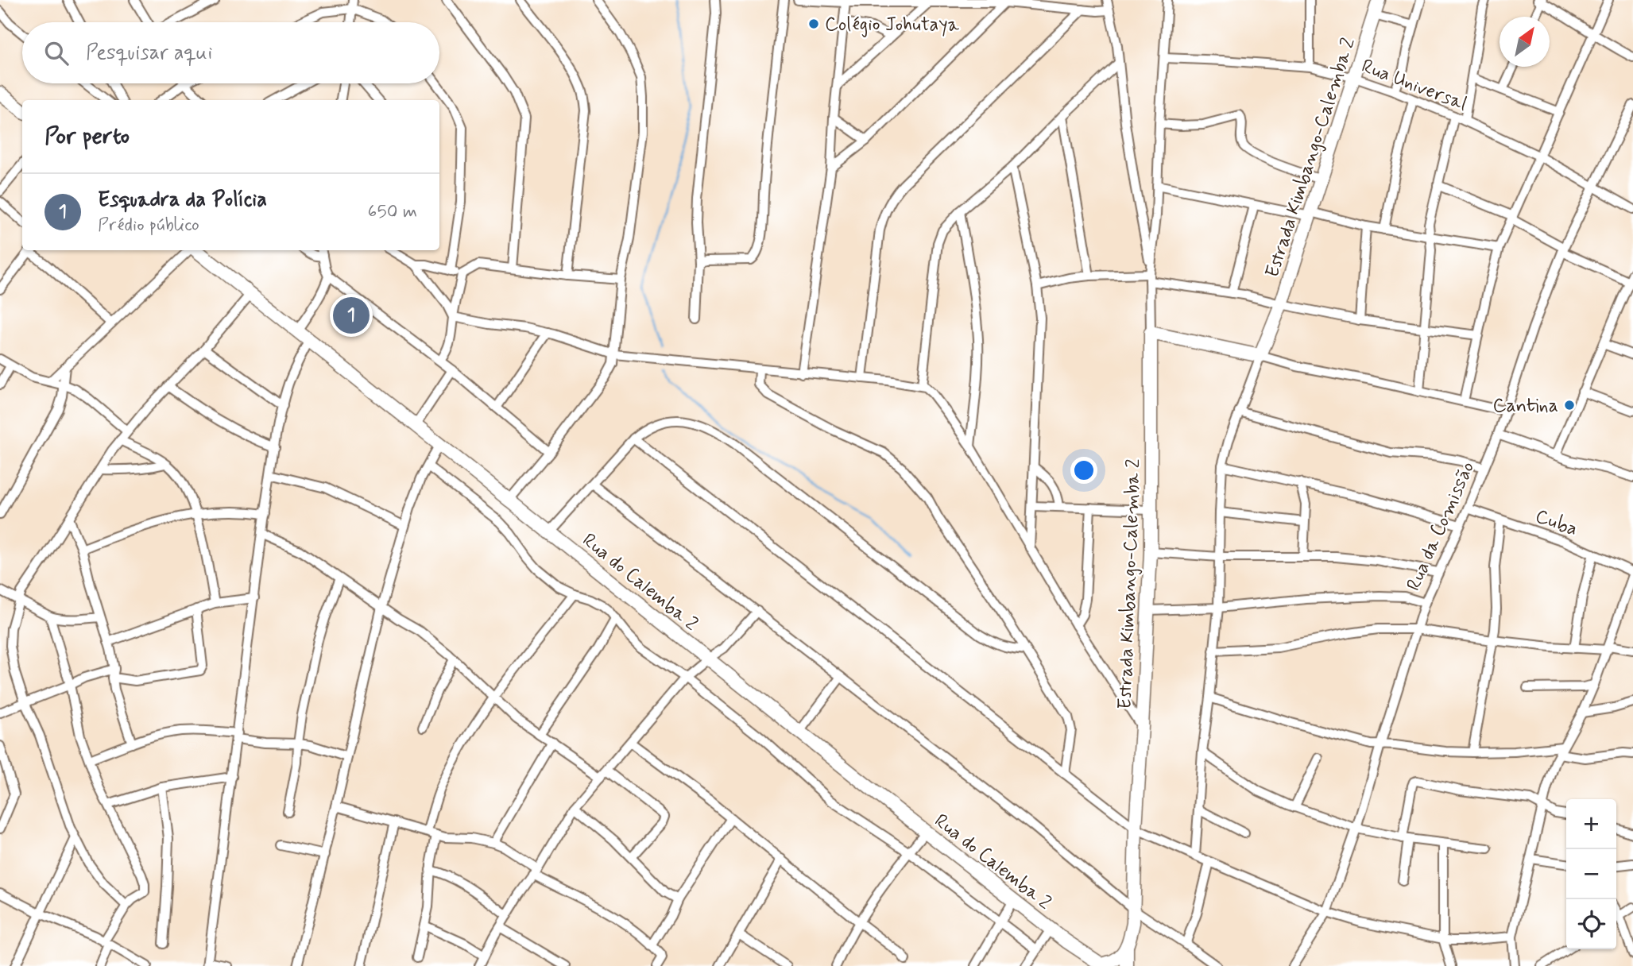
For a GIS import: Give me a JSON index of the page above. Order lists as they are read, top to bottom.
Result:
{
  "streets": {
    "main road": ["Estrada Kimbango-Calemba 2", "Rua do Calemba 2"],
    "street": ["Rua Universal", "Cuba", "Rua da Comissão"]
  },
  "crossings": [
    ["Rua Universal", "Estrada Kimbango-Calemba 2"],
    ["Rua Universal", "Rua da Comissão"],
    ["Cuba", "Rua da Comissão"]
  ],
  "places": ["Colégio Johutaya", "Cantina"],
  "north": "top right",
  "page": {
    "search": "Pesquisar aqui",
    "heading": "Por perto",
    "list": [
      {
        "mark": "1",
        "name": "Esquadra da Polícia",
        "note": "Prédio público",
        "value": "650 m"
      }
    ],
    "pins": "1",
    "map_buttons": ["+", "−"]
  }
}
